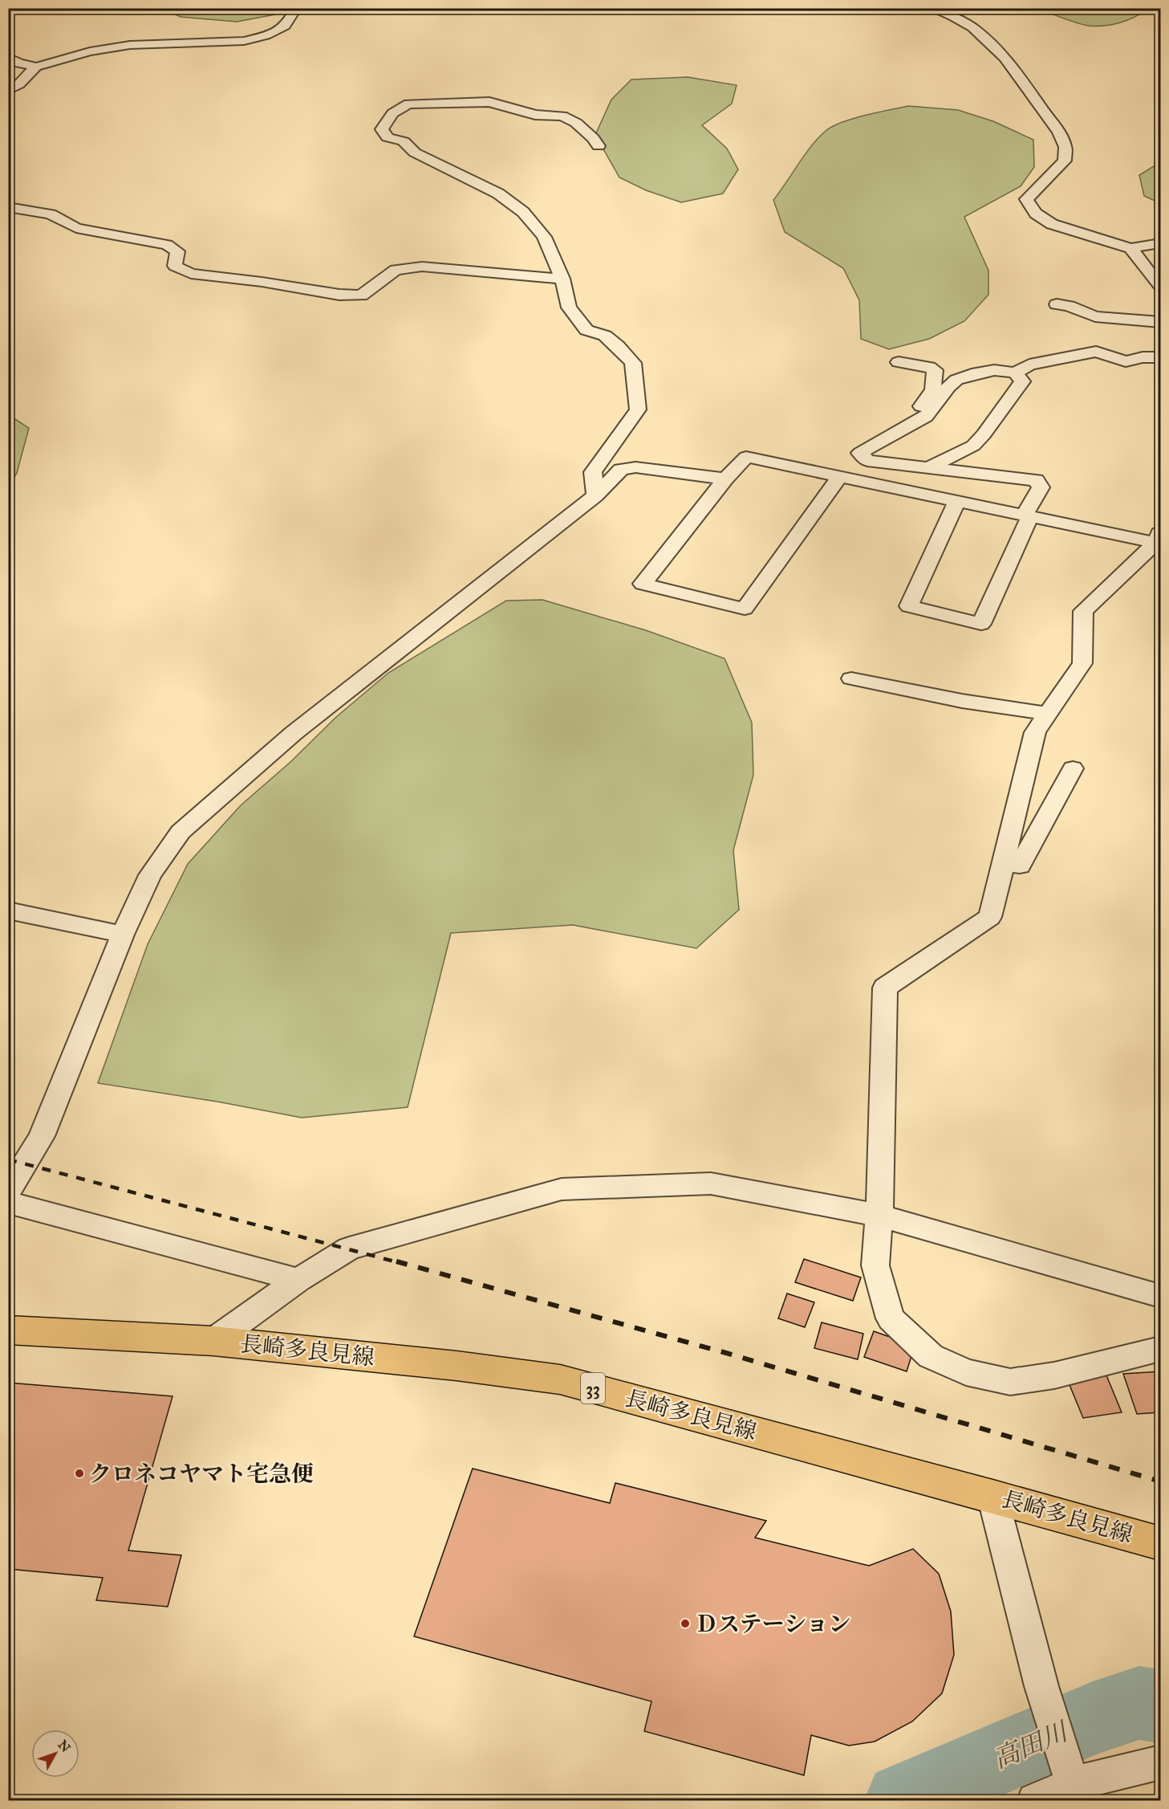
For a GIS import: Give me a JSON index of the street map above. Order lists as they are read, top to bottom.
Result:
{
  "streets": {
    "main road": ["長崎多良見線", "33"]
  },
  "water": ["高田川"],
  "places": ["クロネコヤマト宅急便", "Ｄステーション"],
  "north": "top right"
}
